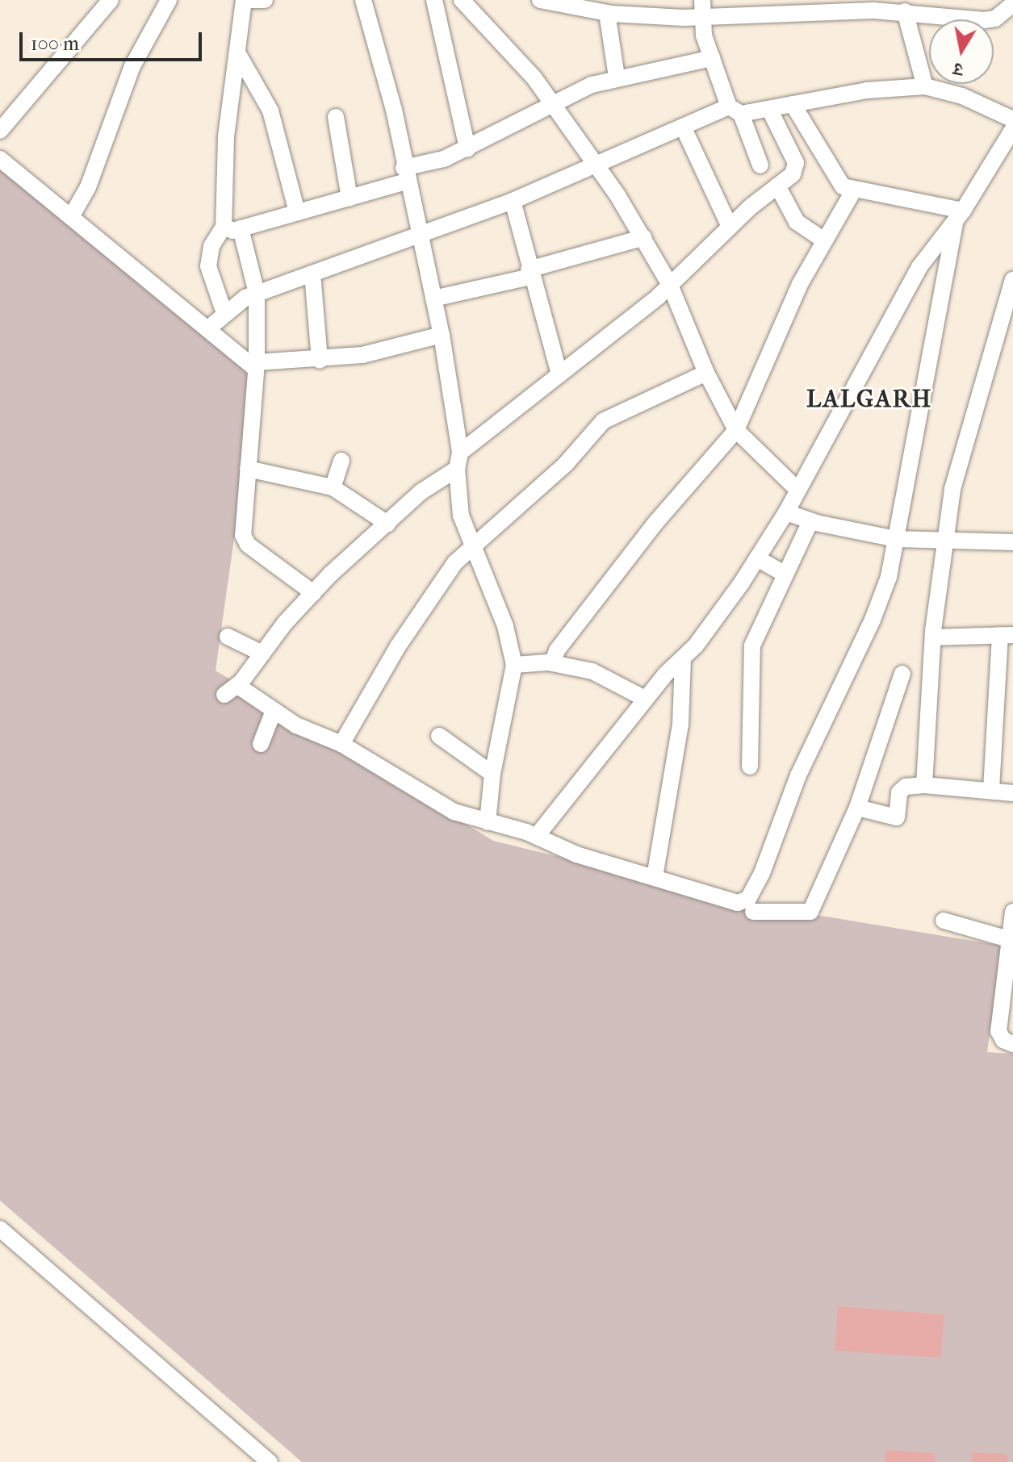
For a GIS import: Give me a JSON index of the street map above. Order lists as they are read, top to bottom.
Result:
{
  "districts": ["LALGARH"],
  "scale_bar": "100 m",
  "north": "bottom"
}
